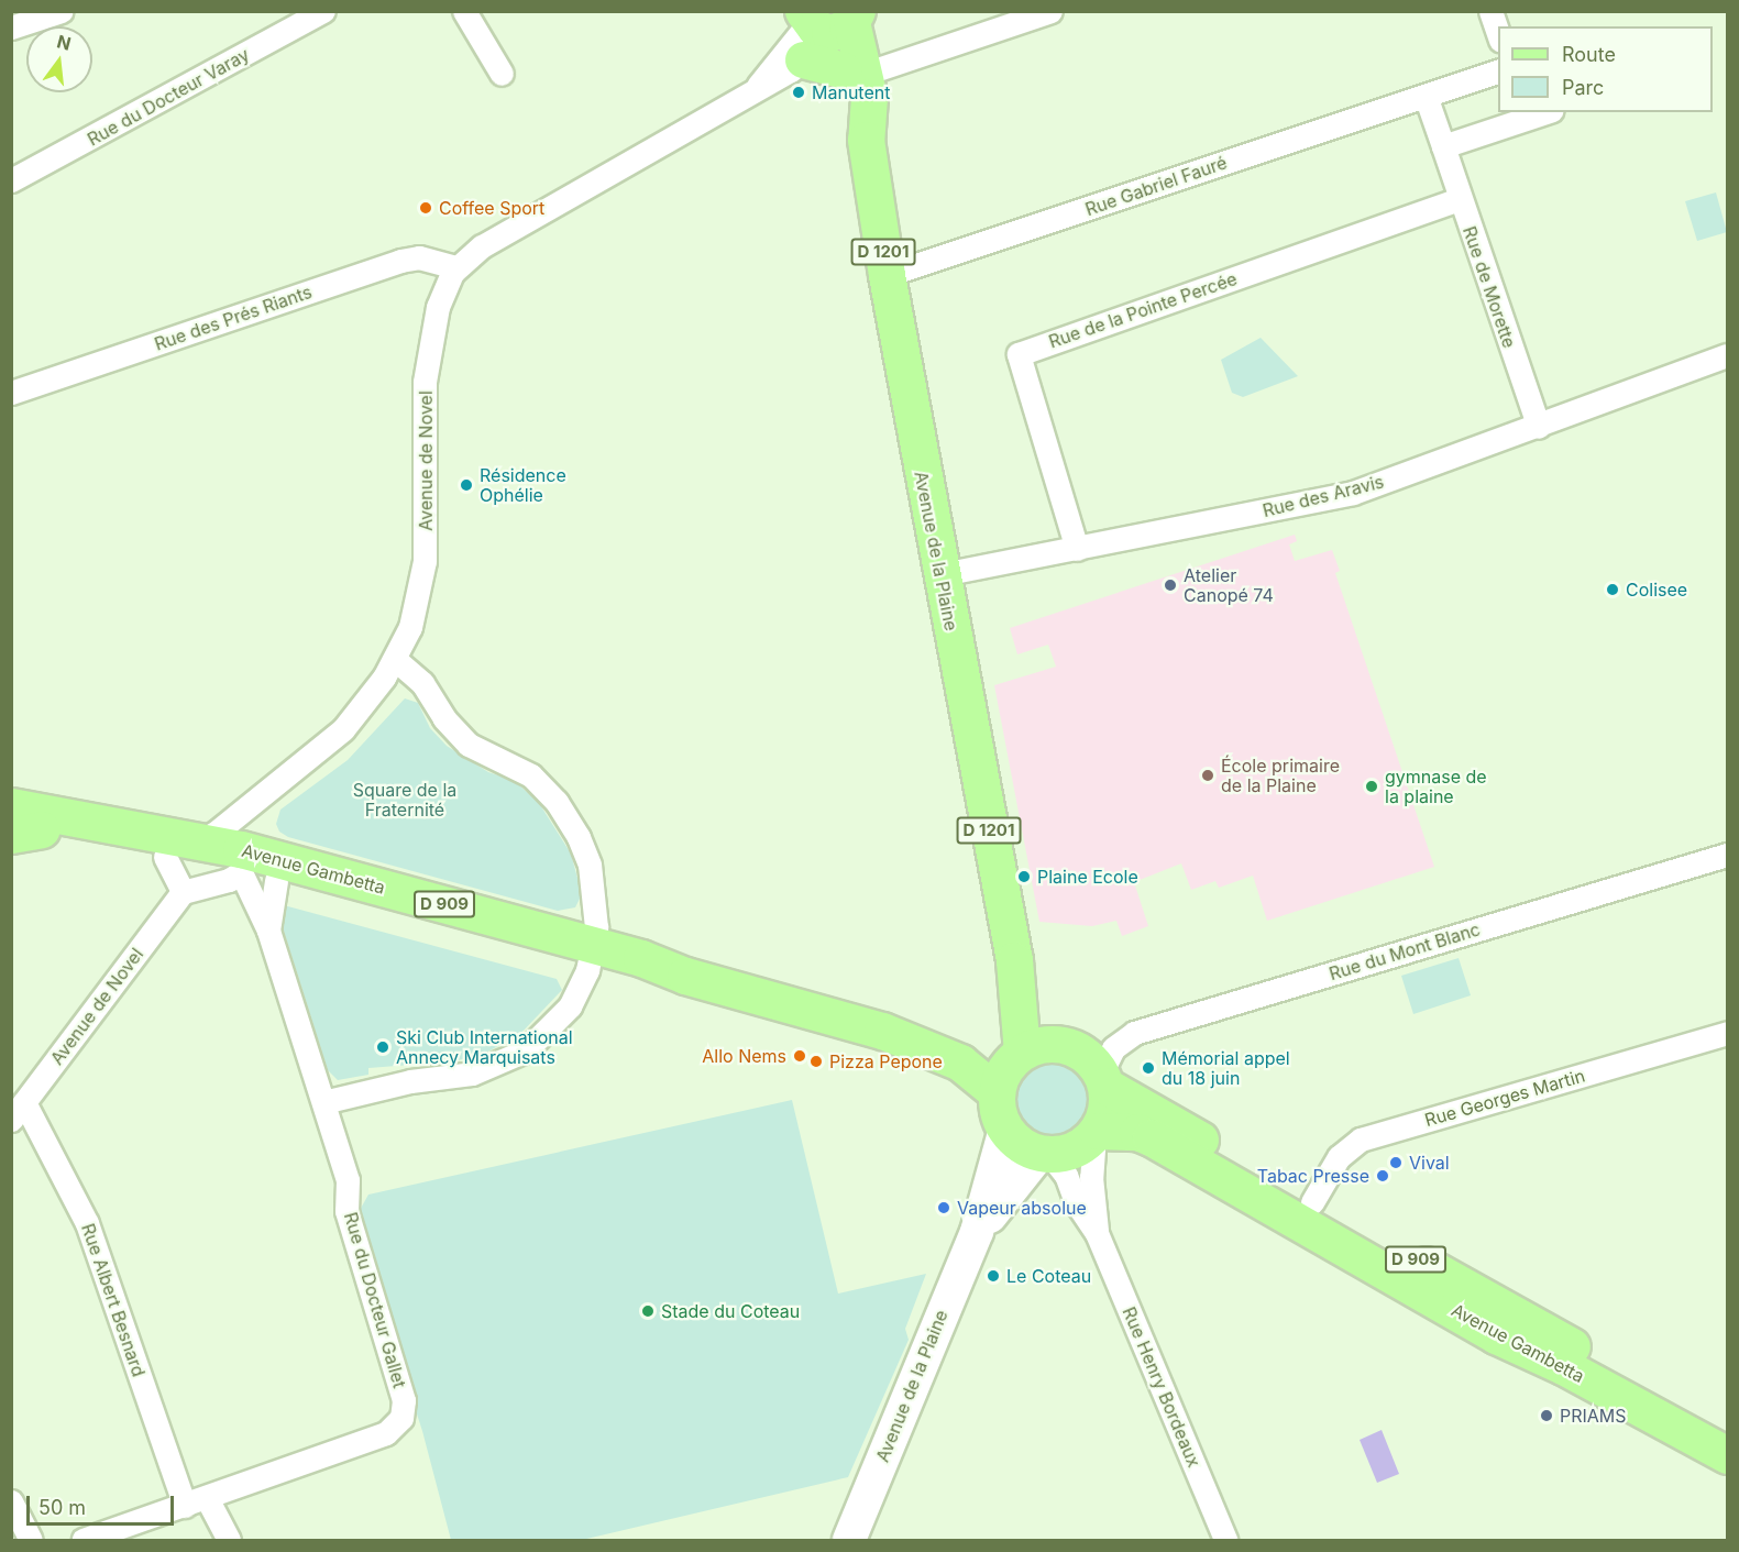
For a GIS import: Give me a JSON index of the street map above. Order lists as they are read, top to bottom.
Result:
{
  "streets": {
    "main road": [
      "D 1201",
      "Avenue de la Plaine",
      "Avenue Gambetta",
      "D 909"
    ],
    "street": [
      "Rue du Docteur Varay",
      "Rue Gabriel Fauré",
      "Rue de Morette",
      "Rue de la Pointe Percée",
      "Rue des Prés Riants",
      "Avenue de Novel",
      "Rue des Aravis",
      "Rue du Mont Blanc",
      "Rue Georges Martin",
      "Rue Albert Besnard",
      "Rue du Docteur Gallet",
      "Rue Henry Bordeaux"
    ]
  },
  "crossings": [
    ["Rue Gabriel Fauré", "Rue de Morette"],
    ["Rue Gabriel Fauré", "Avenue de la Plaine"],
    ["Rue de Morette", "Rue de la Pointe Percée"],
    ["Rue de Morette", "Rue des Aravis"],
    ["Rue de la Pointe Percée", "Rue des Aravis"],
    ["Rue des Prés Riants", "Avenue de Novel"],
    ["Avenue de Novel", "Avenue de la Plaine"],
    ["Avenue de Novel", "Avenue Gambetta"],
    ["Avenue de Novel", "Rue Albert Besnard"],
    ["Rue des Aravis", "Avenue de la Plaine"],
    ["Avenue de la Plaine", "Avenue Gambetta"],
    ["Avenue de la Plaine", "Rue du Mont Blanc"],
    ["Avenue de la Plaine", "Rue Henry Bordeaux"],
    ["Avenue Gambetta", "Rue du Mont Blanc"],
    ["Avenue Gambetta", "Rue Georges Martin"],
    ["Avenue Gambetta", "Rue du Docteur Gallet"],
    ["Avenue Gambetta", "Rue Henry Bordeaux"],
    ["Rue du Mont Blanc", "Rue Henry Bordeaux"],
    ["Rue Albert Besnard", "Rue du Docteur Gallet"]
  ],
  "parks": ["Square de la Fraternité"],
  "places": [
    "Manutent",
    "Coffee Sport",
    "Résidence Ophélie",
    "Atelier Canopé 74",
    "Colisee",
    "École primaire de la Plaine",
    "gymnase de la plaine",
    "Plaine Ecole",
    "Ski Club International Annecy Marquisats",
    "Allo Nems",
    "Pizza Pepone",
    "Mémorial appel du 18 juin",
    "Vival",
    "Tabac Presse",
    "Vapeur absolue",
    "Le Coteau",
    "Stade du Coteau",
    "PRIAMS"
  ],
  "legend": ["Route", "Parc"],
  "scale_bar": "50 m",
  "north": "top"
}
